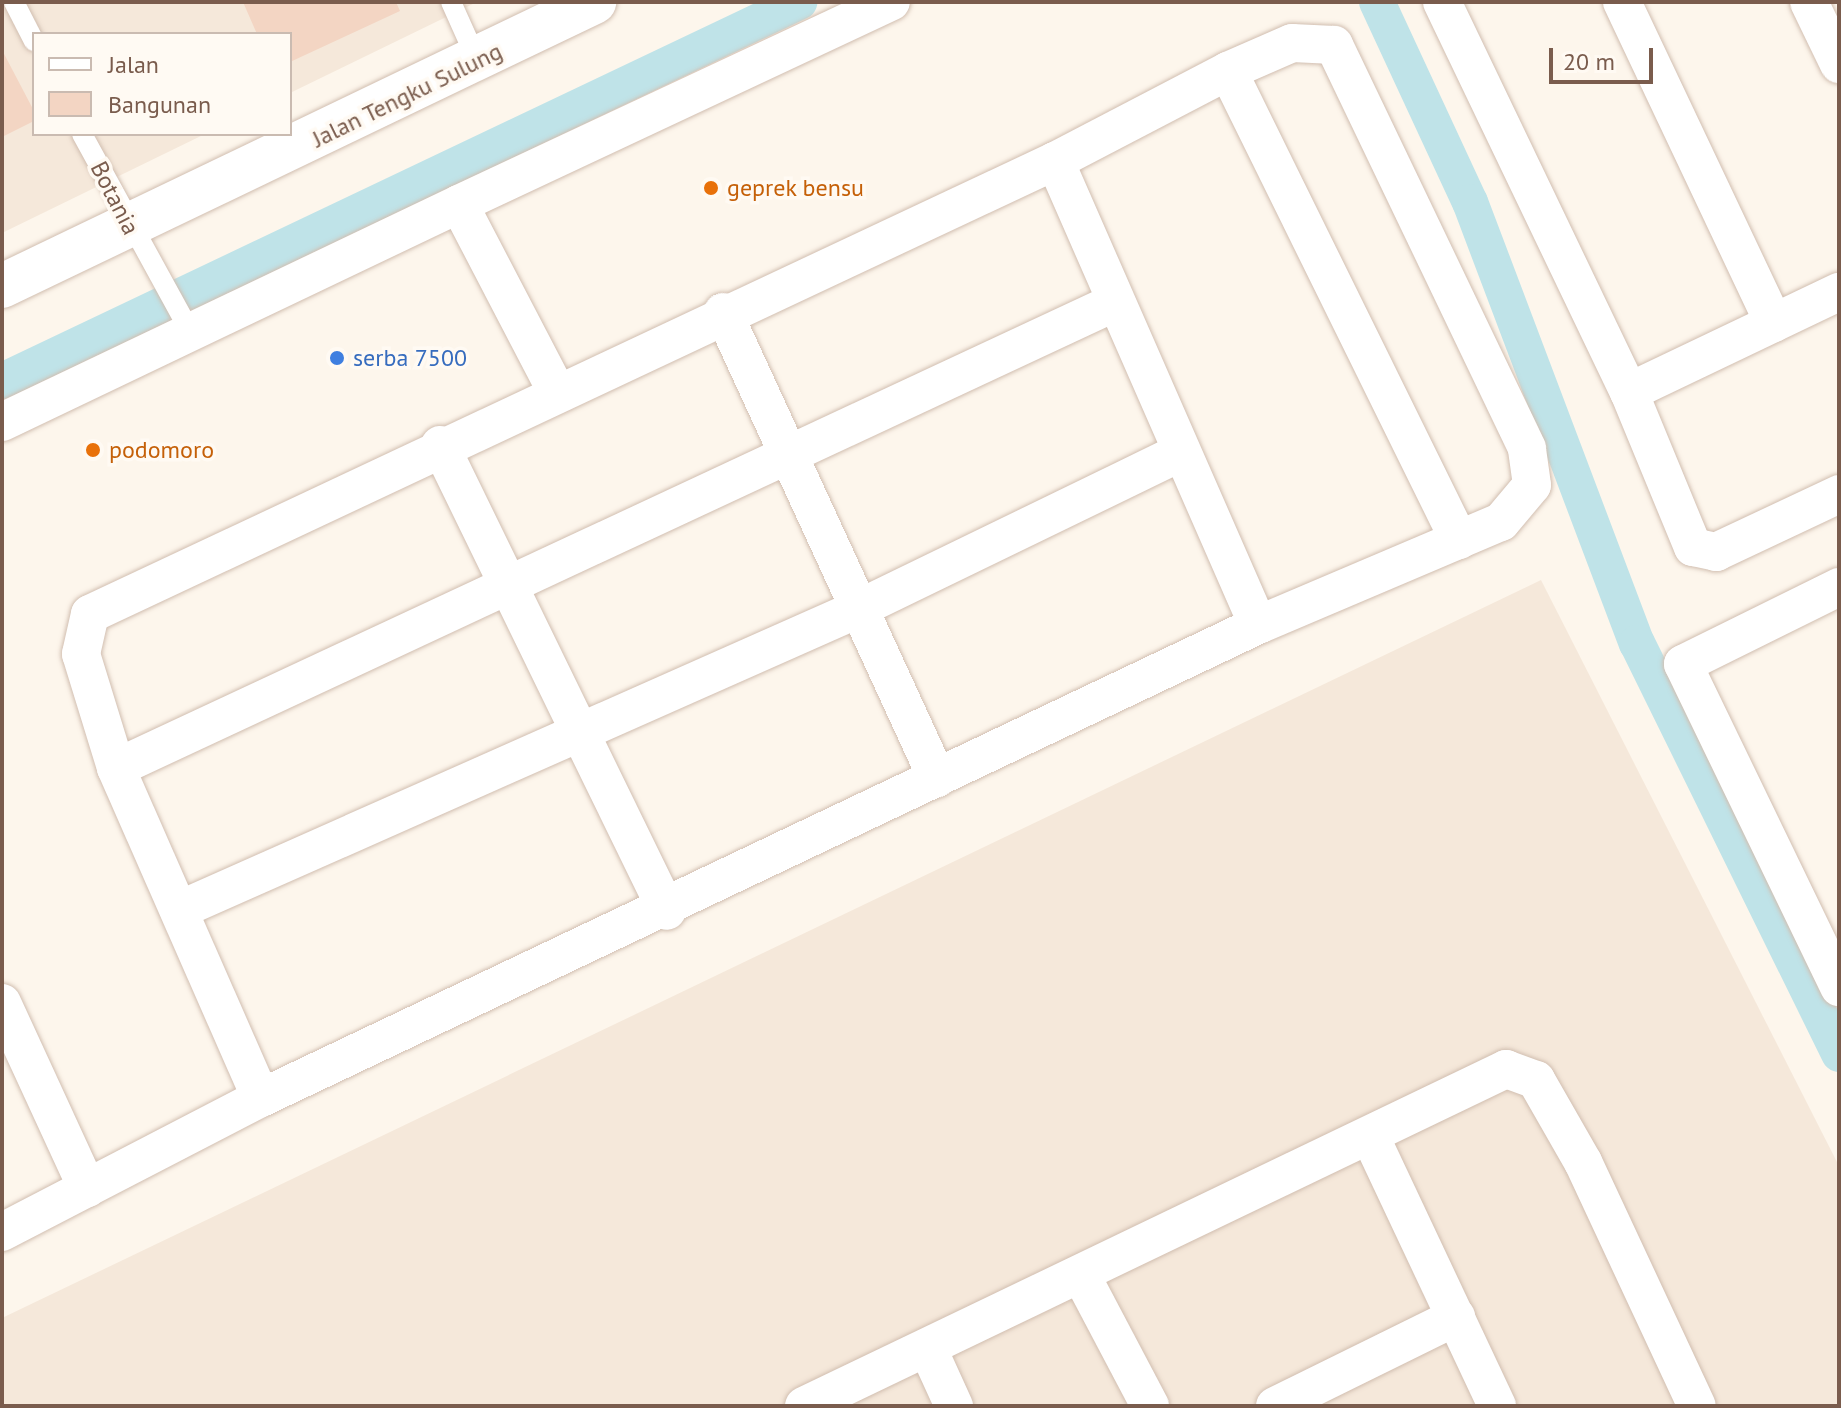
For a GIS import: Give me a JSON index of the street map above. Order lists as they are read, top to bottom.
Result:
{
  "streets": {
    "street": ["Jalan Tengku Sulung"],
    "lane": ["Botania"]
  },
  "crossings": [
    ["Jalan Tengku Sulung", "Botania"]
  ],
  "places": ["geprek bensu", "serba 7500", "podomoro"],
  "legend": ["Jalan", "Bangunan"],
  "scale_bar": "20 m"
}
